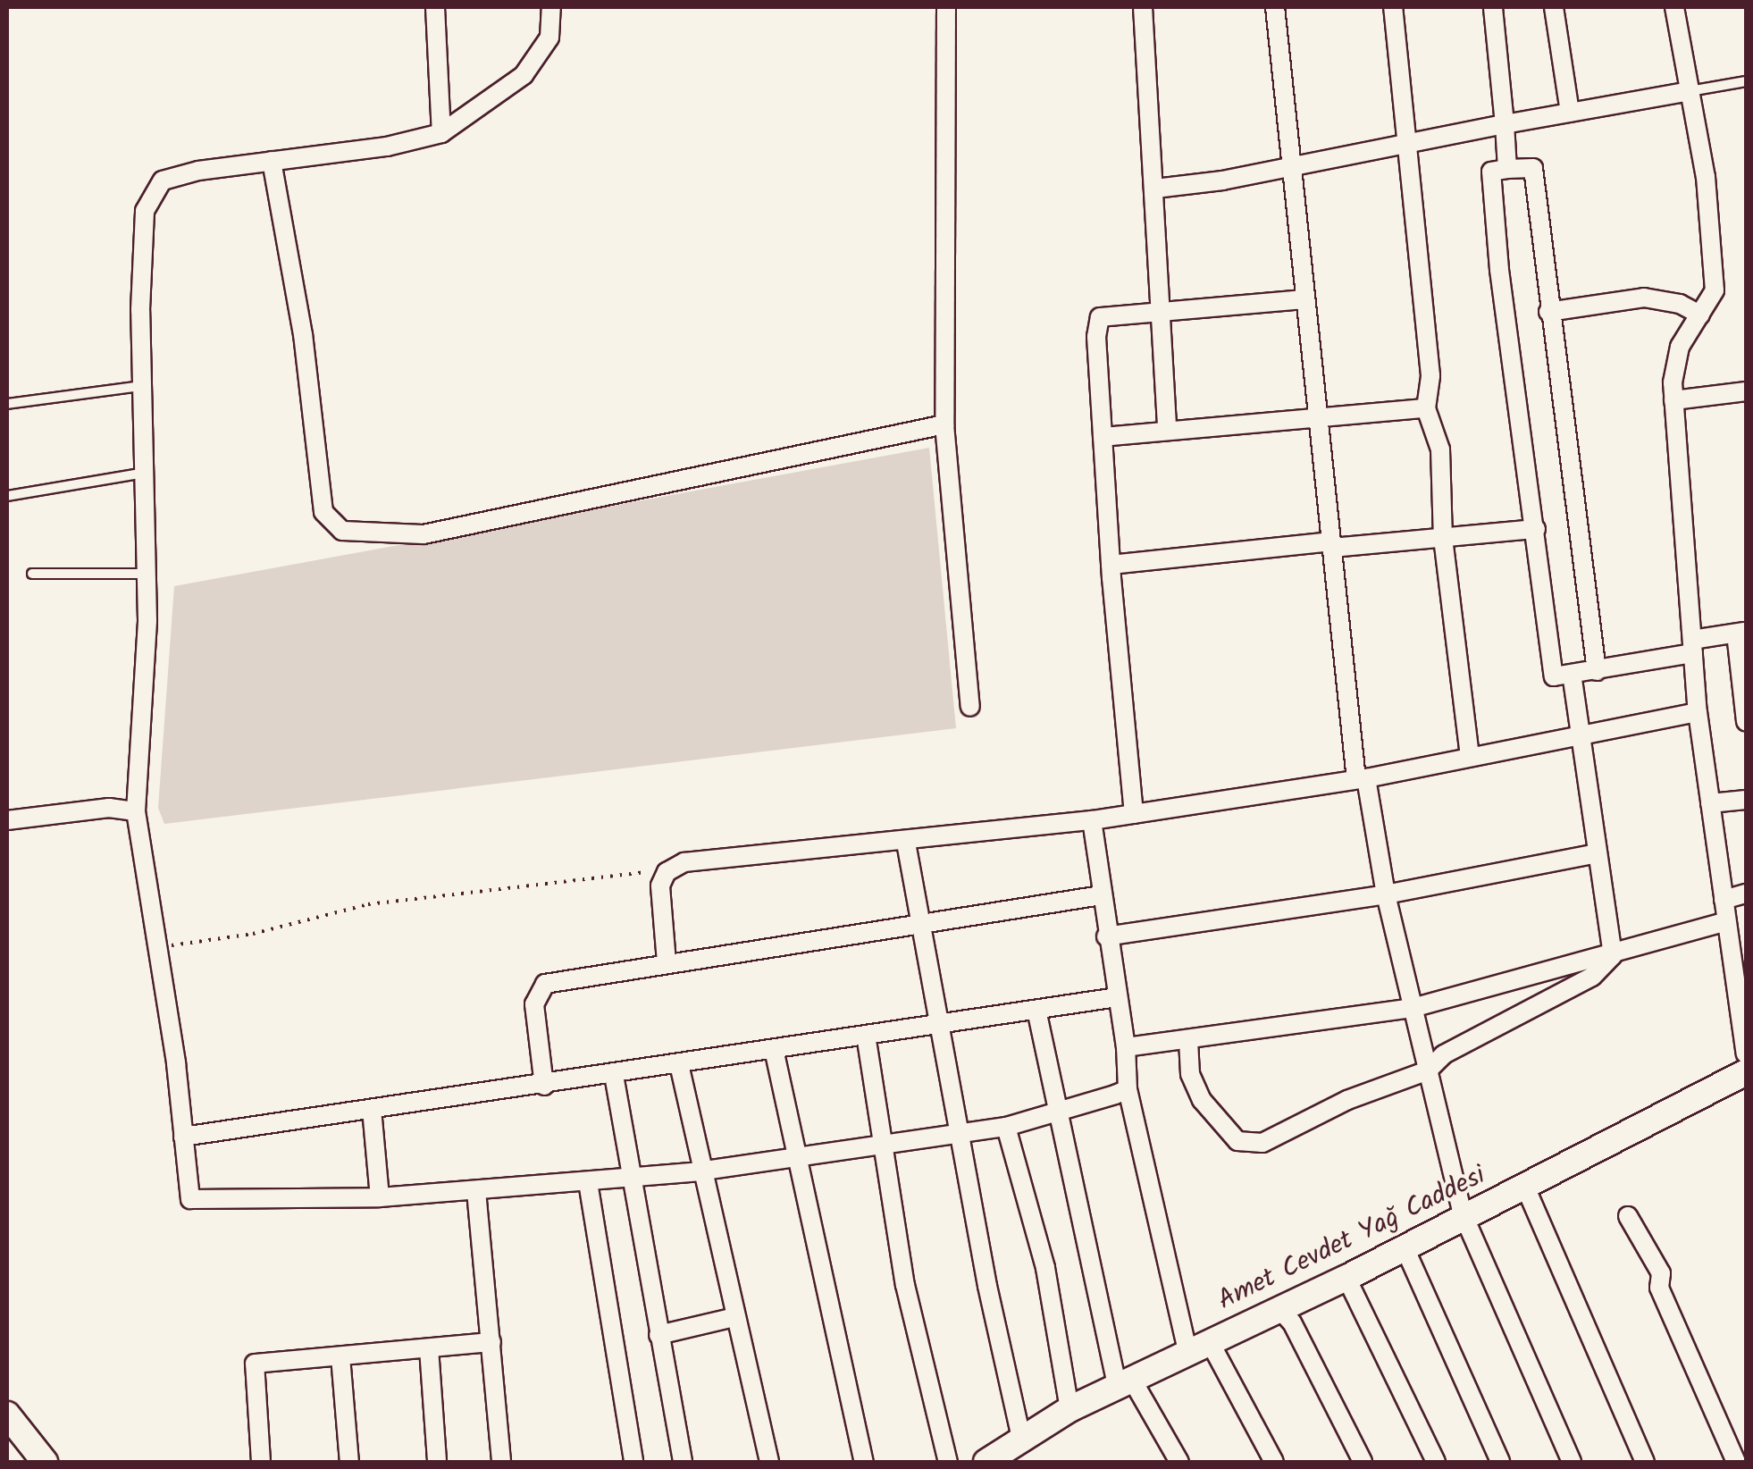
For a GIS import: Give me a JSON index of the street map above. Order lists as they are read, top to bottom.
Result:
{
  "streets": {
    "street": ["Amet Cevdet Yağ Caddesi"]
  }
}
